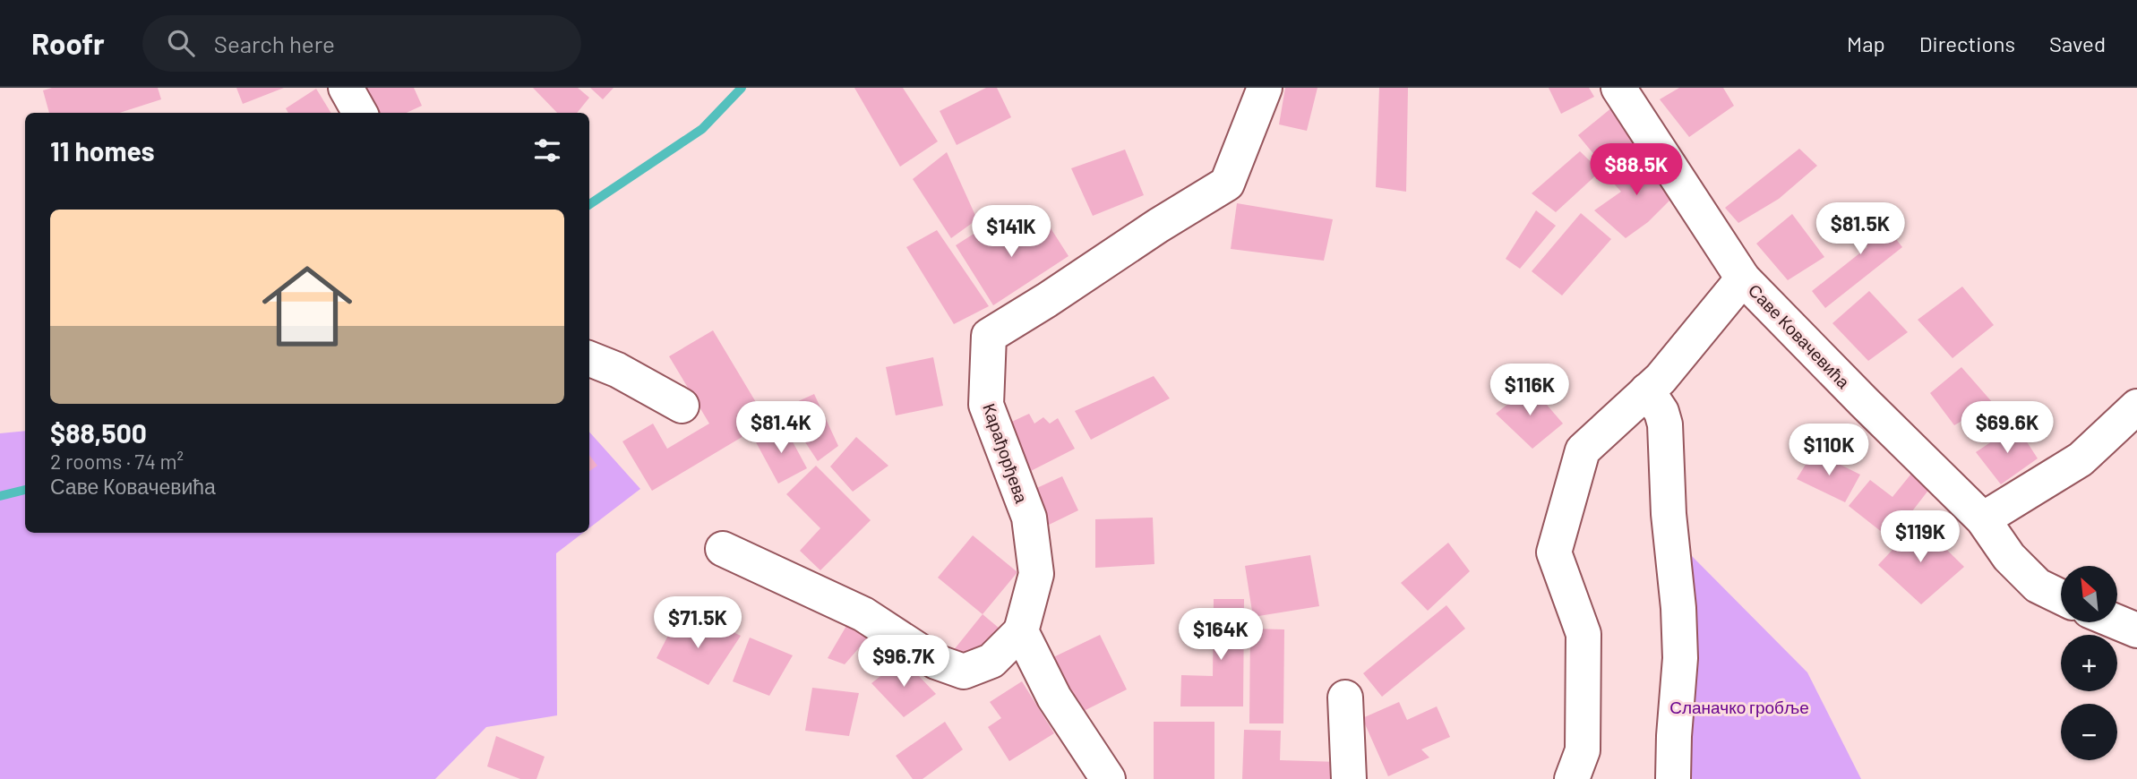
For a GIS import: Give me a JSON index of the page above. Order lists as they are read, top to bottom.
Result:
{
  "streets": {
    "street": ["Саве Ковачевића", "Карађорђева"]
  },
  "parks": ["Сланачко гробље"],
  "north": "top left",
  "page": {
    "header": "Roofr",
    "search": "Search here",
    "nav": ["Map", "Directions", "Saved"],
    "heading": "11 homes",
    "price": [
      "$88.5K",
      "$81.5K",
      "$141K",
      "$116K",
      "$81.4K",
      "$69.6K",
      "$110K",
      "$119K",
      "$71.5K",
      "$164K",
      "$96.7K"
    ],
    "list": [
      {
        "name": "$88,500",
        "note": "2 rooms · 74 m² · Саве Ковачевића"
      }
    ],
    "map_buttons": ["+", "−"]
  }
}
